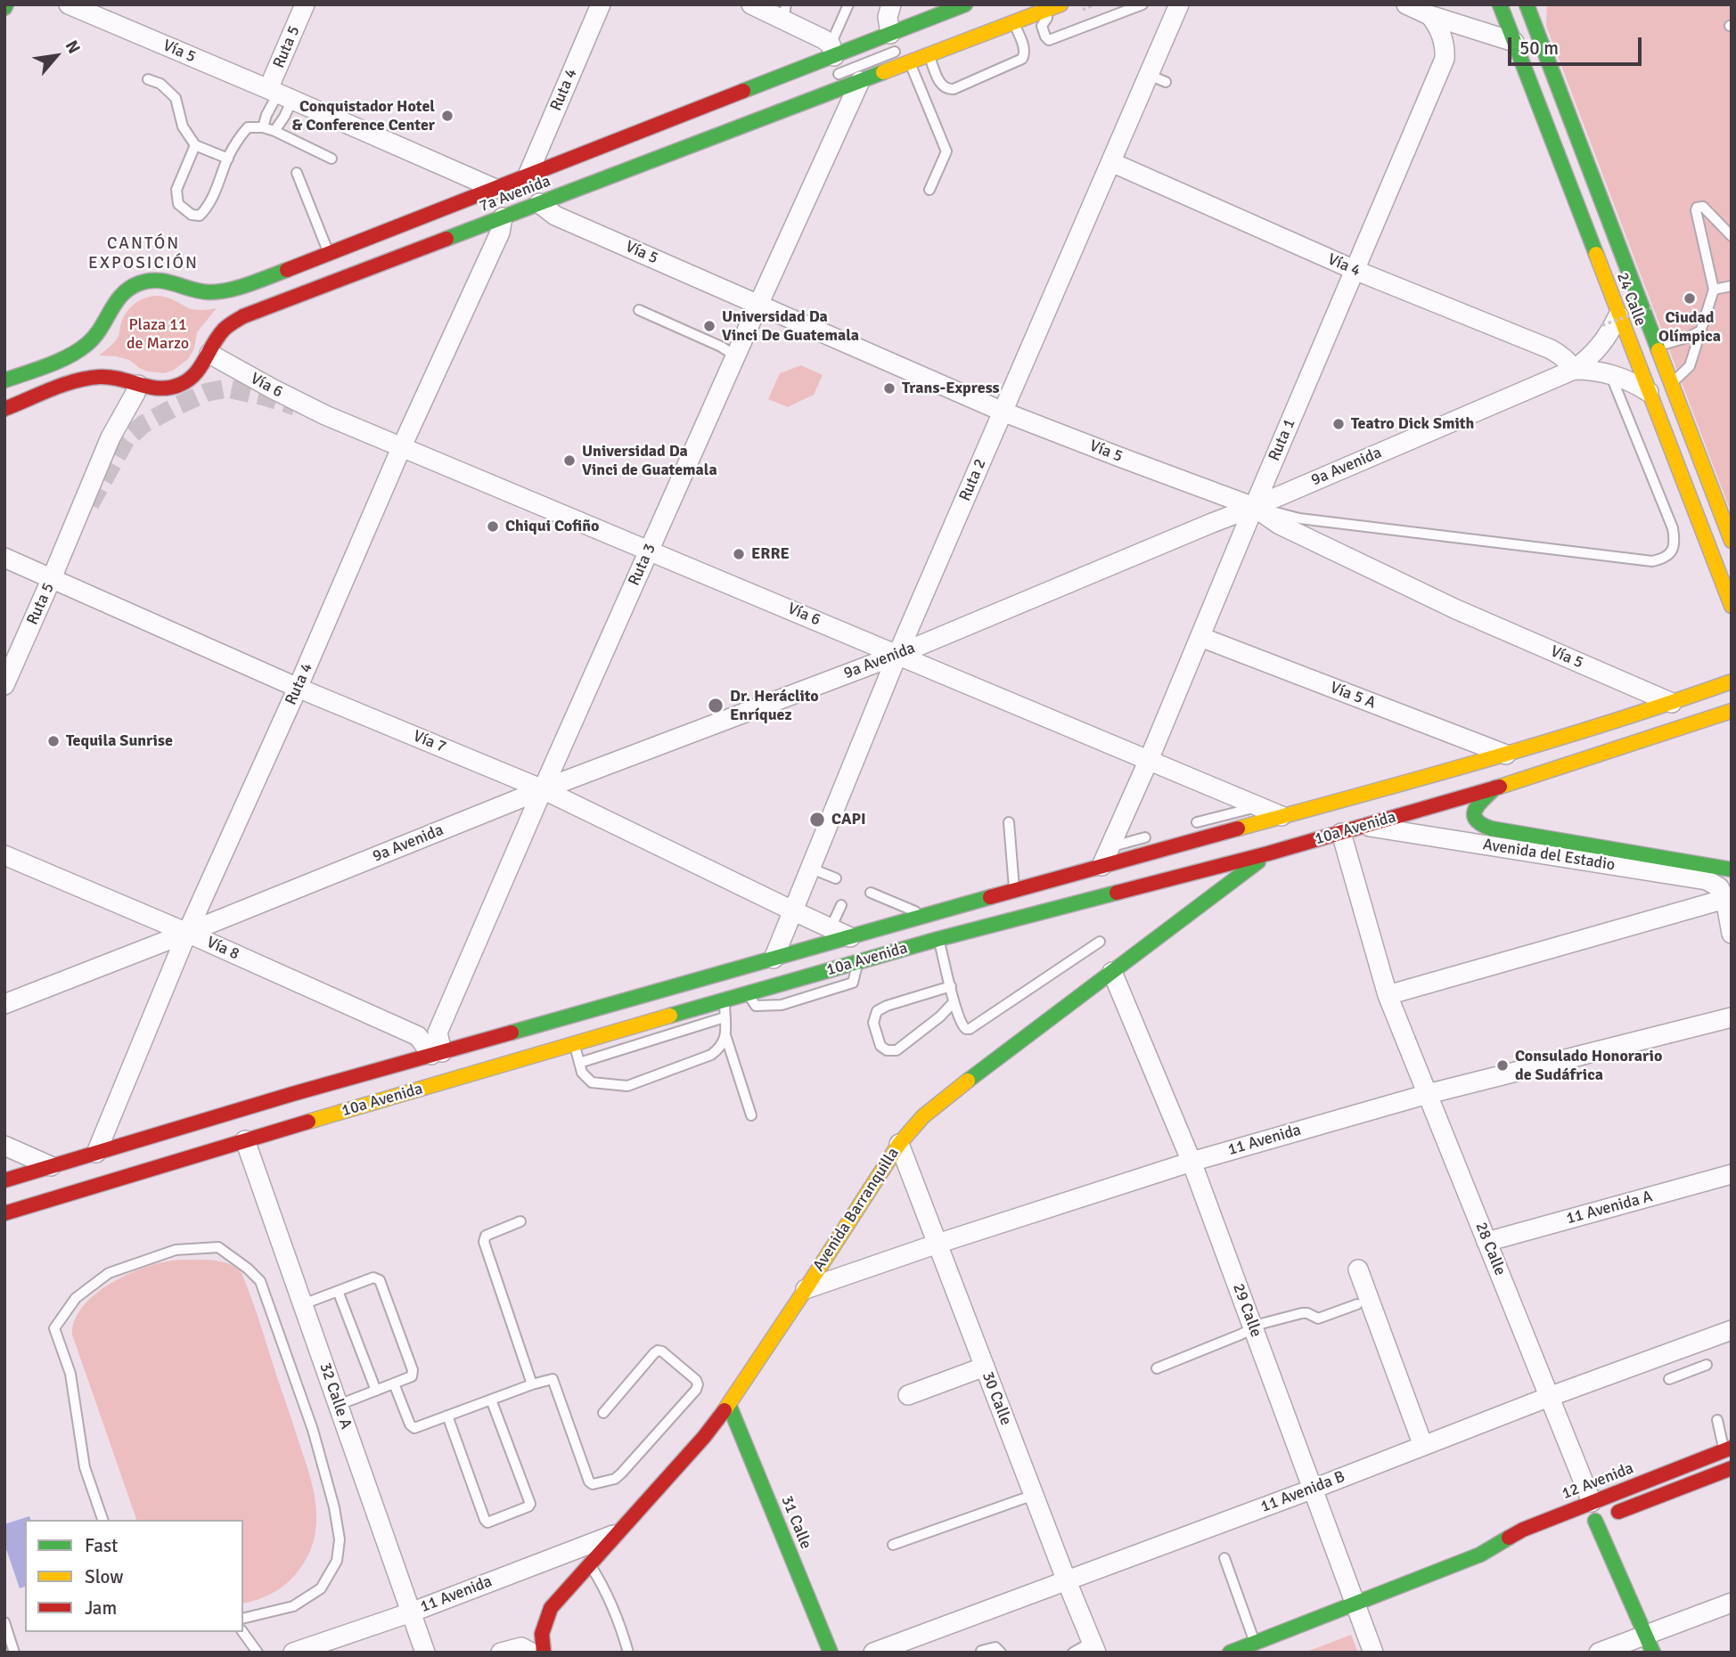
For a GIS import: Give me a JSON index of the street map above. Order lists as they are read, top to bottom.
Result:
{
  "streets": {
    "main road": [
      "7a Avenida",
      "24 Calle",
      "10a Avenida",
      "Avenida Barranquilla",
      "28 Calle",
      "12 Avenida",
      "31 Calle"
    ],
    "street": [
      "Ruta 5",
      "Vía 5",
      "Ruta 4",
      "Vía 4",
      "Vía 6",
      "Ruta 1",
      "9a Avenida",
      "Ruta 2",
      "Ruta 3",
      "Vía 5 A",
      "Vía 7",
      "Avenida del Estadio",
      "Vía 8",
      "11 Avenida",
      "11 Avenida A",
      "29 Calle",
      "32 Calle A",
      "30 Calle",
      "11 Avenida B"
    ]
  },
  "crossings": [
    ["Ruta 5", "Vía 5"],
    ["Ruta 5", "Vía 7"],
    ["Vía 5", "7a Avenida"],
    ["Vía 5", "Ruta 1"],
    ["Vía 5", "9a Avenida"],
    ["Vía 5", "Ruta 2"],
    ["Vía 5", "Ruta 3"],
    ["Vía 5", "10a Avenida"],
    ["Ruta 4", "7a Avenida"],
    ["Ruta 4", "Vía 6"],
    ["Ruta 4", "9a Avenida"],
    ["Ruta 4", "Vía 7"],
    ["Ruta 4", "10a Avenida"],
    ["Ruta 4", "Vía 8"],
    ["7a Avenida", "Ruta 3"],
    ["Vía 4", "Ruta 1"],
    ["Vía 4", "9a Avenida"],
    ["Vía 4", "Ruta 2"],
    ["24 Calle", "9a Avenida"],
    ["Vía 6", "Ruta 1"],
    ["Vía 6", "9a Avenida"],
    ["Vía 6", "Ruta 2"],
    ["Vía 6", "Ruta 3"],
    ["Vía 6", "10a Avenida"],
    ["Ruta 1", "9a Avenida"],
    ["Ruta 1", "Vía 5 A"],
    ["Ruta 1", "10a Avenida"],
    ["9a Avenida", "Ruta 2"],
    ["9a Avenida", "Ruta 3"],
    ["9a Avenida", "Vía 7"],
    ["9a Avenida", "Vía 8"],
    ["Ruta 2", "Vía 7"],
    ["Ruta 2", "10a Avenida"],
    ["Ruta 3", "Vía 7"],
    ["Ruta 3", "10a Avenida"],
    ["Ruta 3", "Vía 8"],
    ["Vía 5 A", "10a Avenida"],
    ["Vía 7", "10a Avenida"],
    ["10a Avenida", "Avenida del Estadio"],
    ["10a Avenida", "Vía 8"],
    ["10a Avenida", "Avenida Barranquilla"],
    ["10a Avenida", "28 Calle"],
    ["10a Avenida", "32 Calle A"],
    ["11 Avenida", "Avenida Barranquilla"],
    ["11 Avenida", "28 Calle"],
    ["11 Avenida", "29 Calle"],
    ["11 Avenida", "32 Calle A"],
    ["11 Avenida", "30 Calle"],
    ["11 Avenida A", "28 Calle"],
    ["Avenida Barranquilla", "29 Calle"],
    ["Avenida Barranquilla", "30 Calle"],
    ["Avenida Barranquilla", "31 Calle"],
    ["28 Calle", "12 Avenida"],
    ["28 Calle", "11 Avenida B"],
    ["29 Calle", "12 Avenida"],
    ["29 Calle", "11 Avenida B"],
    ["30 Calle", "11 Avenida B"]
  ],
  "districts": ["CANTÓN EXPOSICIÓN"],
  "parks": ["Plaza 11 de Marzo"],
  "places": [
    "Conquistador Hotel & Conference Center",
    "Ciudad Olímpica",
    "Universidad Da Vinci De Guatemala",
    "Trans-Express",
    "Teatro Dick Smith",
    "Universidad Da Vinci de Guatemala",
    "Chiqui Cofiño",
    "ERRE",
    "Dr. Heráclito Enríquez",
    "Tequila Sunrise",
    "CAPI",
    "Consulado Honorario de Sudáfrica"
  ],
  "legend": ["Fast", "Slow", "Jam"],
  "scale_bar": "50 m",
  "north": "top right"
}
